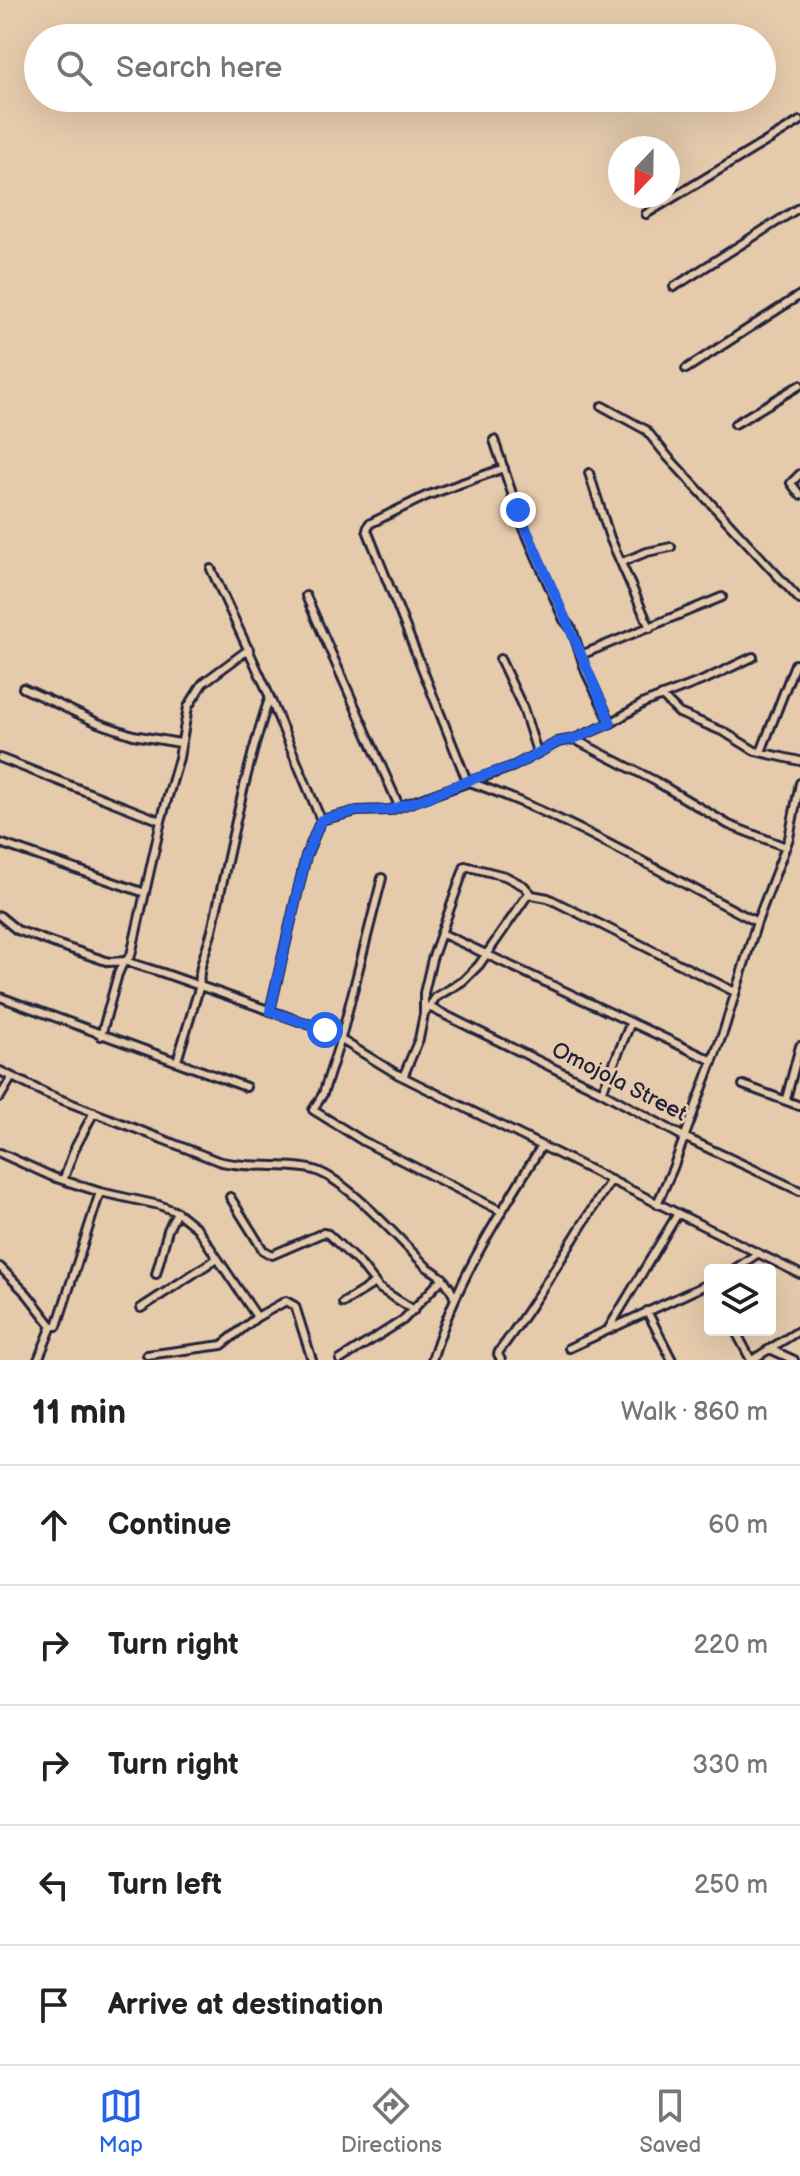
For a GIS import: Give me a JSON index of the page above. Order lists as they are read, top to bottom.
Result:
{
  "streets": {
    "street": ["Omojola Street"]
  },
  "north": "bottom",
  "page": {
    "search": "Search here",
    "heading": ["11 min", "Walk · 860 m"],
    "list": [
      ["Continue", "60 m"],
      ["Turn right", "220 m"],
      ["Turn right", "330 m"],
      ["Turn left", "250 m"],
      "Arrive at destination"
    ],
    "nav": ["Map", "Directions", "Saved"]
  }
}
